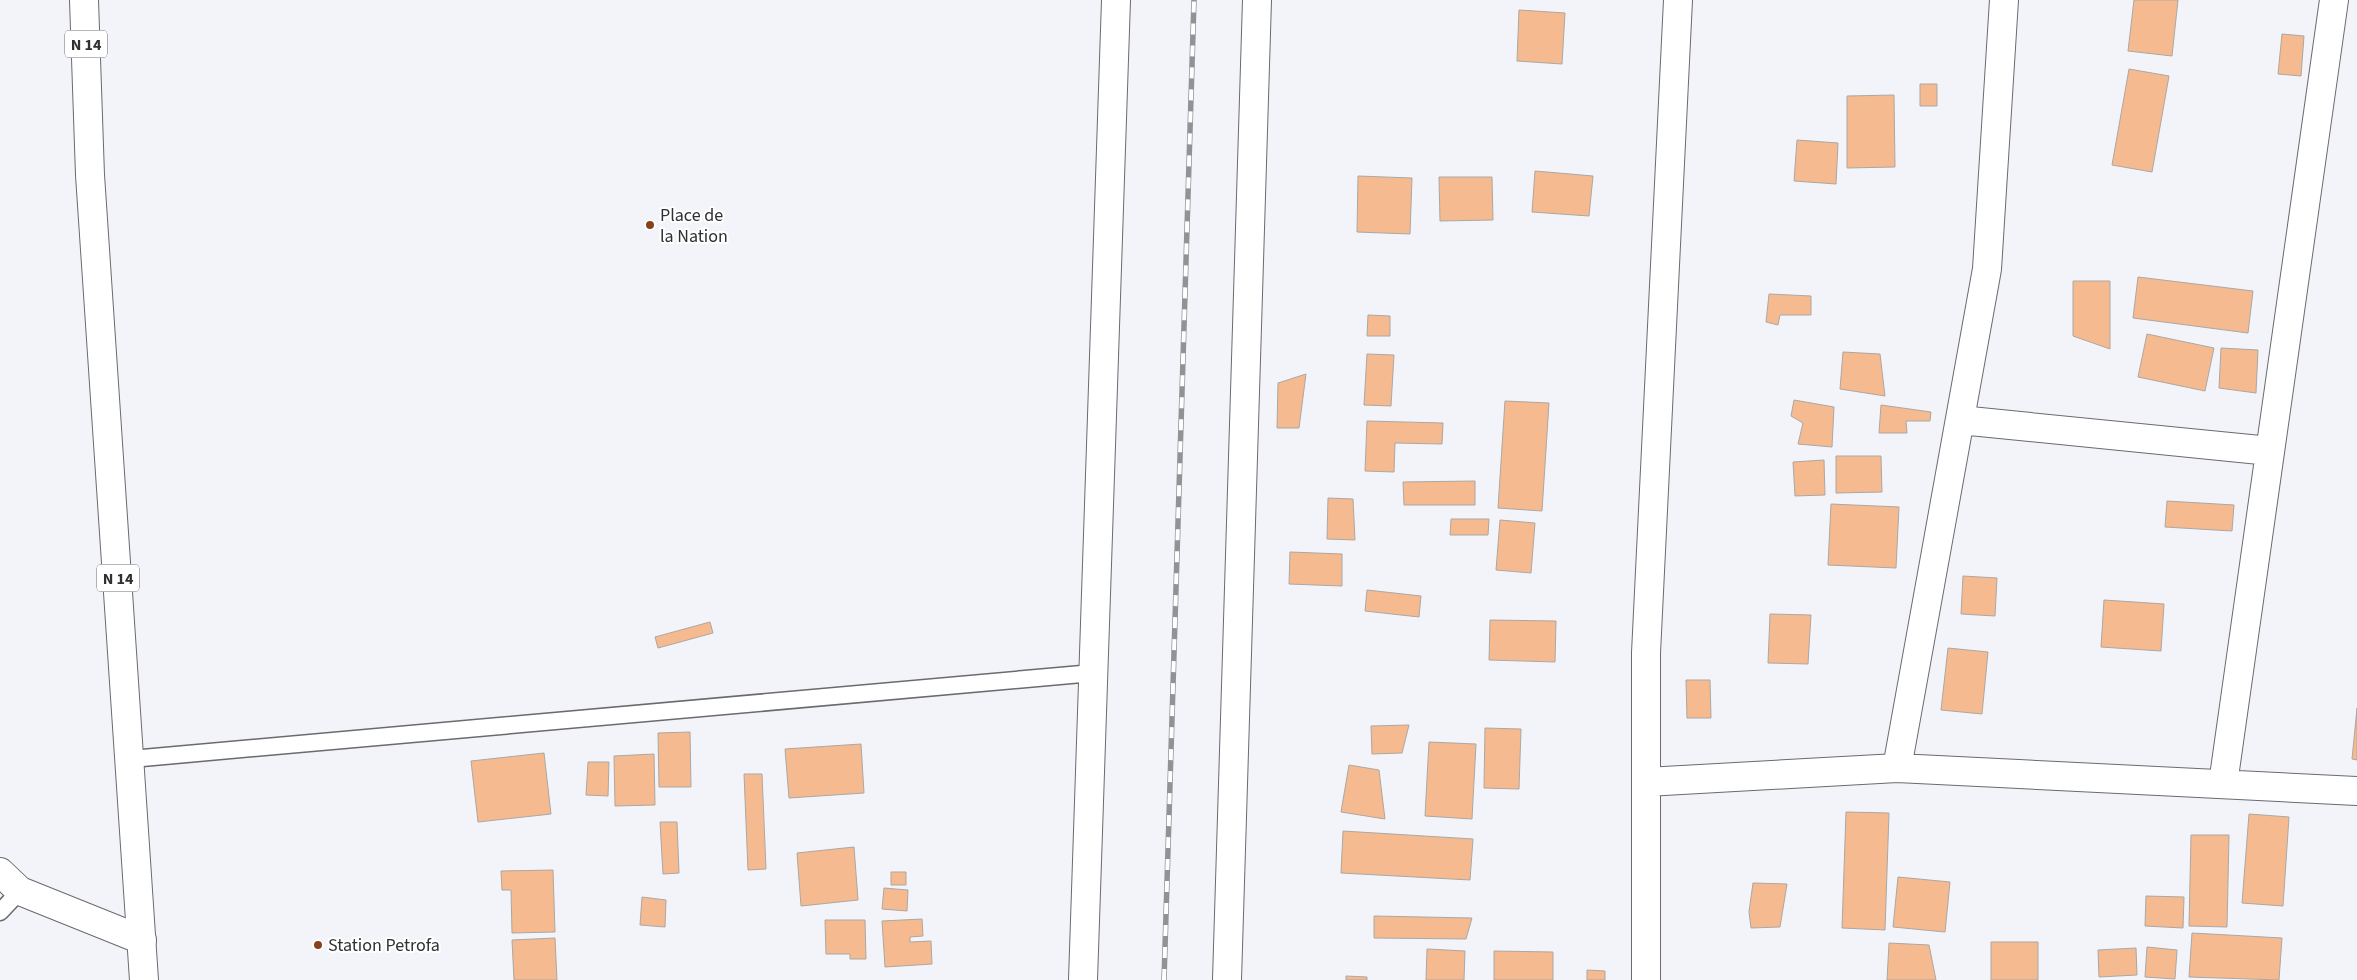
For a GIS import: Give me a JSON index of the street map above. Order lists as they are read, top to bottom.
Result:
{
  "streets": {
    "street": ["N 14"]
  },
  "places": ["Place de la Nation", "Station Petrofa"]
}
